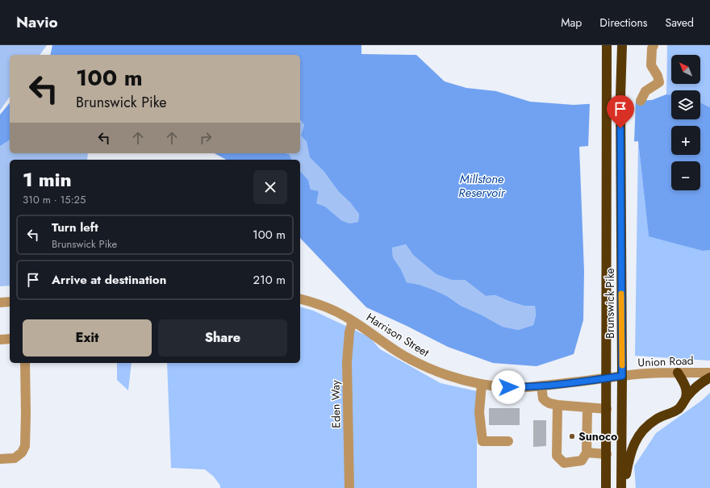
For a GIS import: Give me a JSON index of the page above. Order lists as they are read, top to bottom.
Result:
{
  "streets": {
    "highway": ["Brunswick Pike"],
    "street": ["Harrison Street", "Union Road", "Eden Way"]
  },
  "crossings": [
    ["Brunswick Pike", "Harrison Street"],
    ["Brunswick Pike", "Union Road"],
    ["Harrison Street", "Union Road"],
    ["Harrison Street", "Eden Way"]
  ],
  "water": ["Millstone Reservoir"],
  "places": ["Sunoco"],
  "north": "top left",
  "page": {
    "header": "Navio",
    "nav": ["Map", "Directions", "Saved"],
    "map_buttons": ["+", "−"],
    "turn": ["100 m", "Brunswick Pike"],
    "heading": ["1 min", "310 m · 15:25"],
    "list": [
      {
        "name": "Turn left",
        "note": "Brunswick Pike",
        "value": "100 m"
      },
      {
        "name": "Arrive at destination",
        "value": "210 m"
      }
    ],
    "buttons": ["Exit", "Share"]
  }
}
